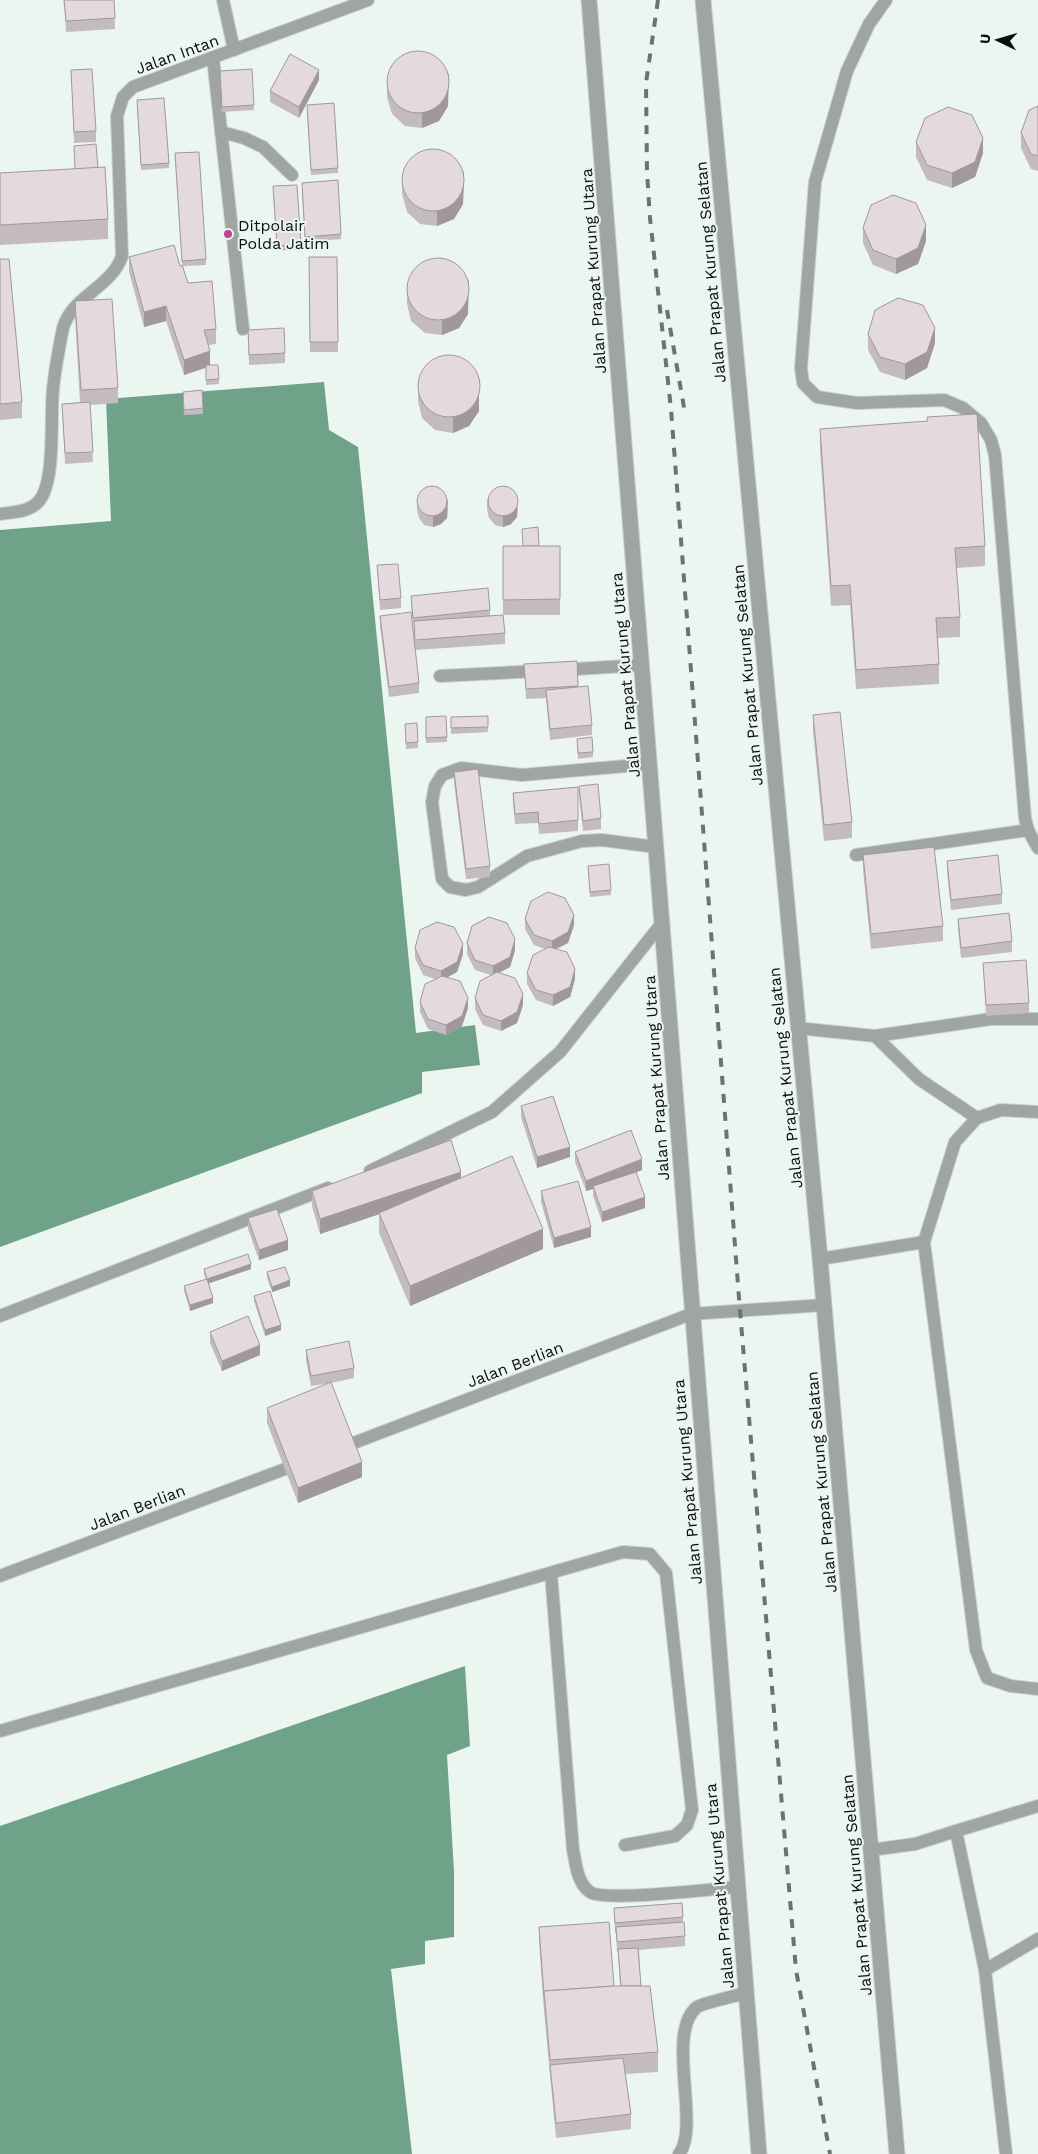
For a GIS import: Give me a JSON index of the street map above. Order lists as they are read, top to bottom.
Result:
{
  "streets": {
    "street": ["Jalan Prapat Kurung Utara", "Jalan Prapat Kurung Selatan"],
    "lane": ["Jalan Intan", "Jalan Berlian"]
  },
  "crossings": [
    ["Jalan Prapat Kurung Utara", "Jalan Berlian"],
    ["Jalan Prapat Kurung Selatan", "Jalan Berlian"]
  ],
  "places": ["Ditpolair Polda Jatim"],
  "north": "left"
}
